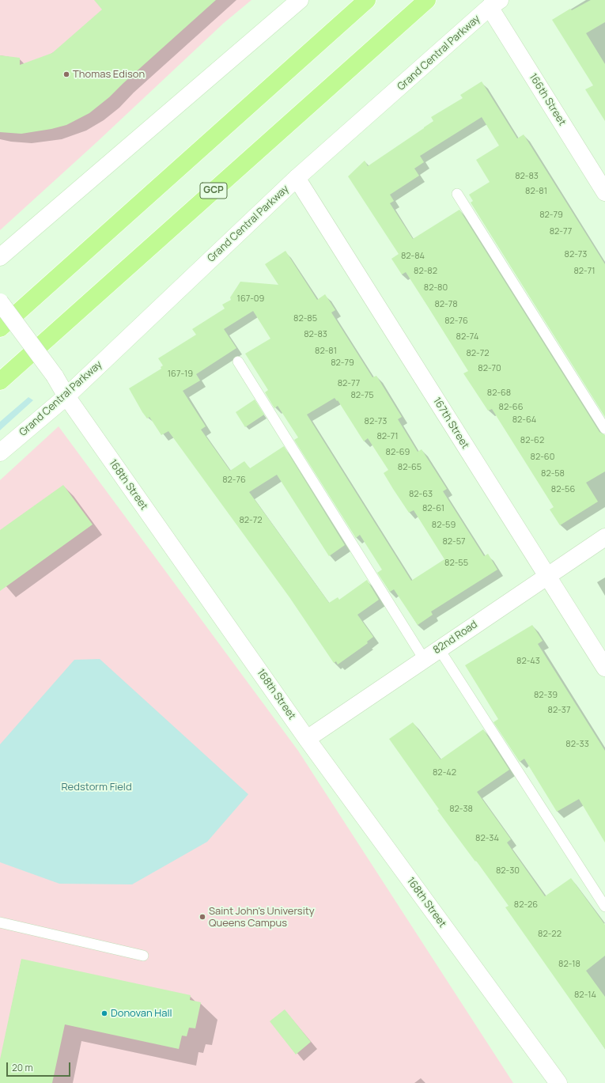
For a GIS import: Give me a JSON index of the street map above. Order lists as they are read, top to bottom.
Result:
{
  "streets": {
    "highway": ["GCP"],
    "street": [
      "Grand Central Parkway",
      "166th Street",
      "167th Street",
      "168th Street",
      "82nd Road"
    ]
  },
  "crossings": [
    ["Grand Central Parkway", "166th Street"],
    ["Grand Central Parkway", "167th Street"],
    ["Grand Central Parkway", "168th Street"],
    ["167th Street", "82nd Road"],
    ["168th Street", "82nd Road"]
  ],
  "parks": ["Redstorm Field"],
  "places": ["Thomas Edison", "Saint John's University Queens Campus", "Donovan Hall"],
  "house_numbers": [
    "82-83",
    "82-81",
    "82-79",
    "82-77",
    "82-73",
    "82-84",
    "82-82",
    "82-71",
    "82-80",
    "167-09",
    "82-78",
    "82-85",
    "82-76",
    "82-83",
    "82-74",
    "82-81",
    "82-72",
    "82-79",
    "82-70",
    "167-19",
    "82-77",
    "82-68",
    "82-75",
    "82-66",
    "82-64",
    "82-73",
    "82-71",
    "82-62",
    "82-69",
    "82-60",
    "82-65",
    "82-58",
    "82-76",
    "82-56",
    "82-63",
    "82-61",
    "82-72",
    "82-59",
    "82-57",
    "82-55",
    "82-43",
    "82-39",
    "82-37",
    "82-33",
    "82-42",
    "82-38",
    "82-34",
    "82-30",
    "82-26",
    "82-22",
    "82-18",
    "82-14"
  ],
  "scale_bar": "20 m"
}
